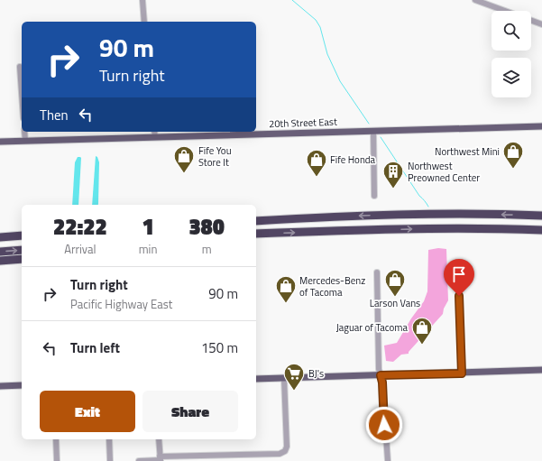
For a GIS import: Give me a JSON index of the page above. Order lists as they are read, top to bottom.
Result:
{
  "streets": {
    "main road": ["20th Street East"]
  },
  "places": {
    "shop": [
      "Northwest Mini",
      "Fife You Store It",
      "Fife Honda",
      "Larson Vans",
      "Mercedes-Benz of Tacoma",
      "Jaguar of Tacoma"
    ],
    "building": ["Northwest Preowned Center"],
    "supermarket": ["BJ's"]
  },
  "page": {
    "turn": ["90 m", "Turn right"],
    "then": "Then",
    "eta": [
      "22:22",
      "Arrival",
      "1",
      "min",
      "380",
      "m"
    ],
    "list": [
      {
        "name": "Turn right",
        "note": "Pacific Highway East",
        "value": "90 m"
      },
      {
        "name": "Turn left",
        "value": "150 m"
      }
    ],
    "buttons": ["Exit", "Share"]
  }
}
